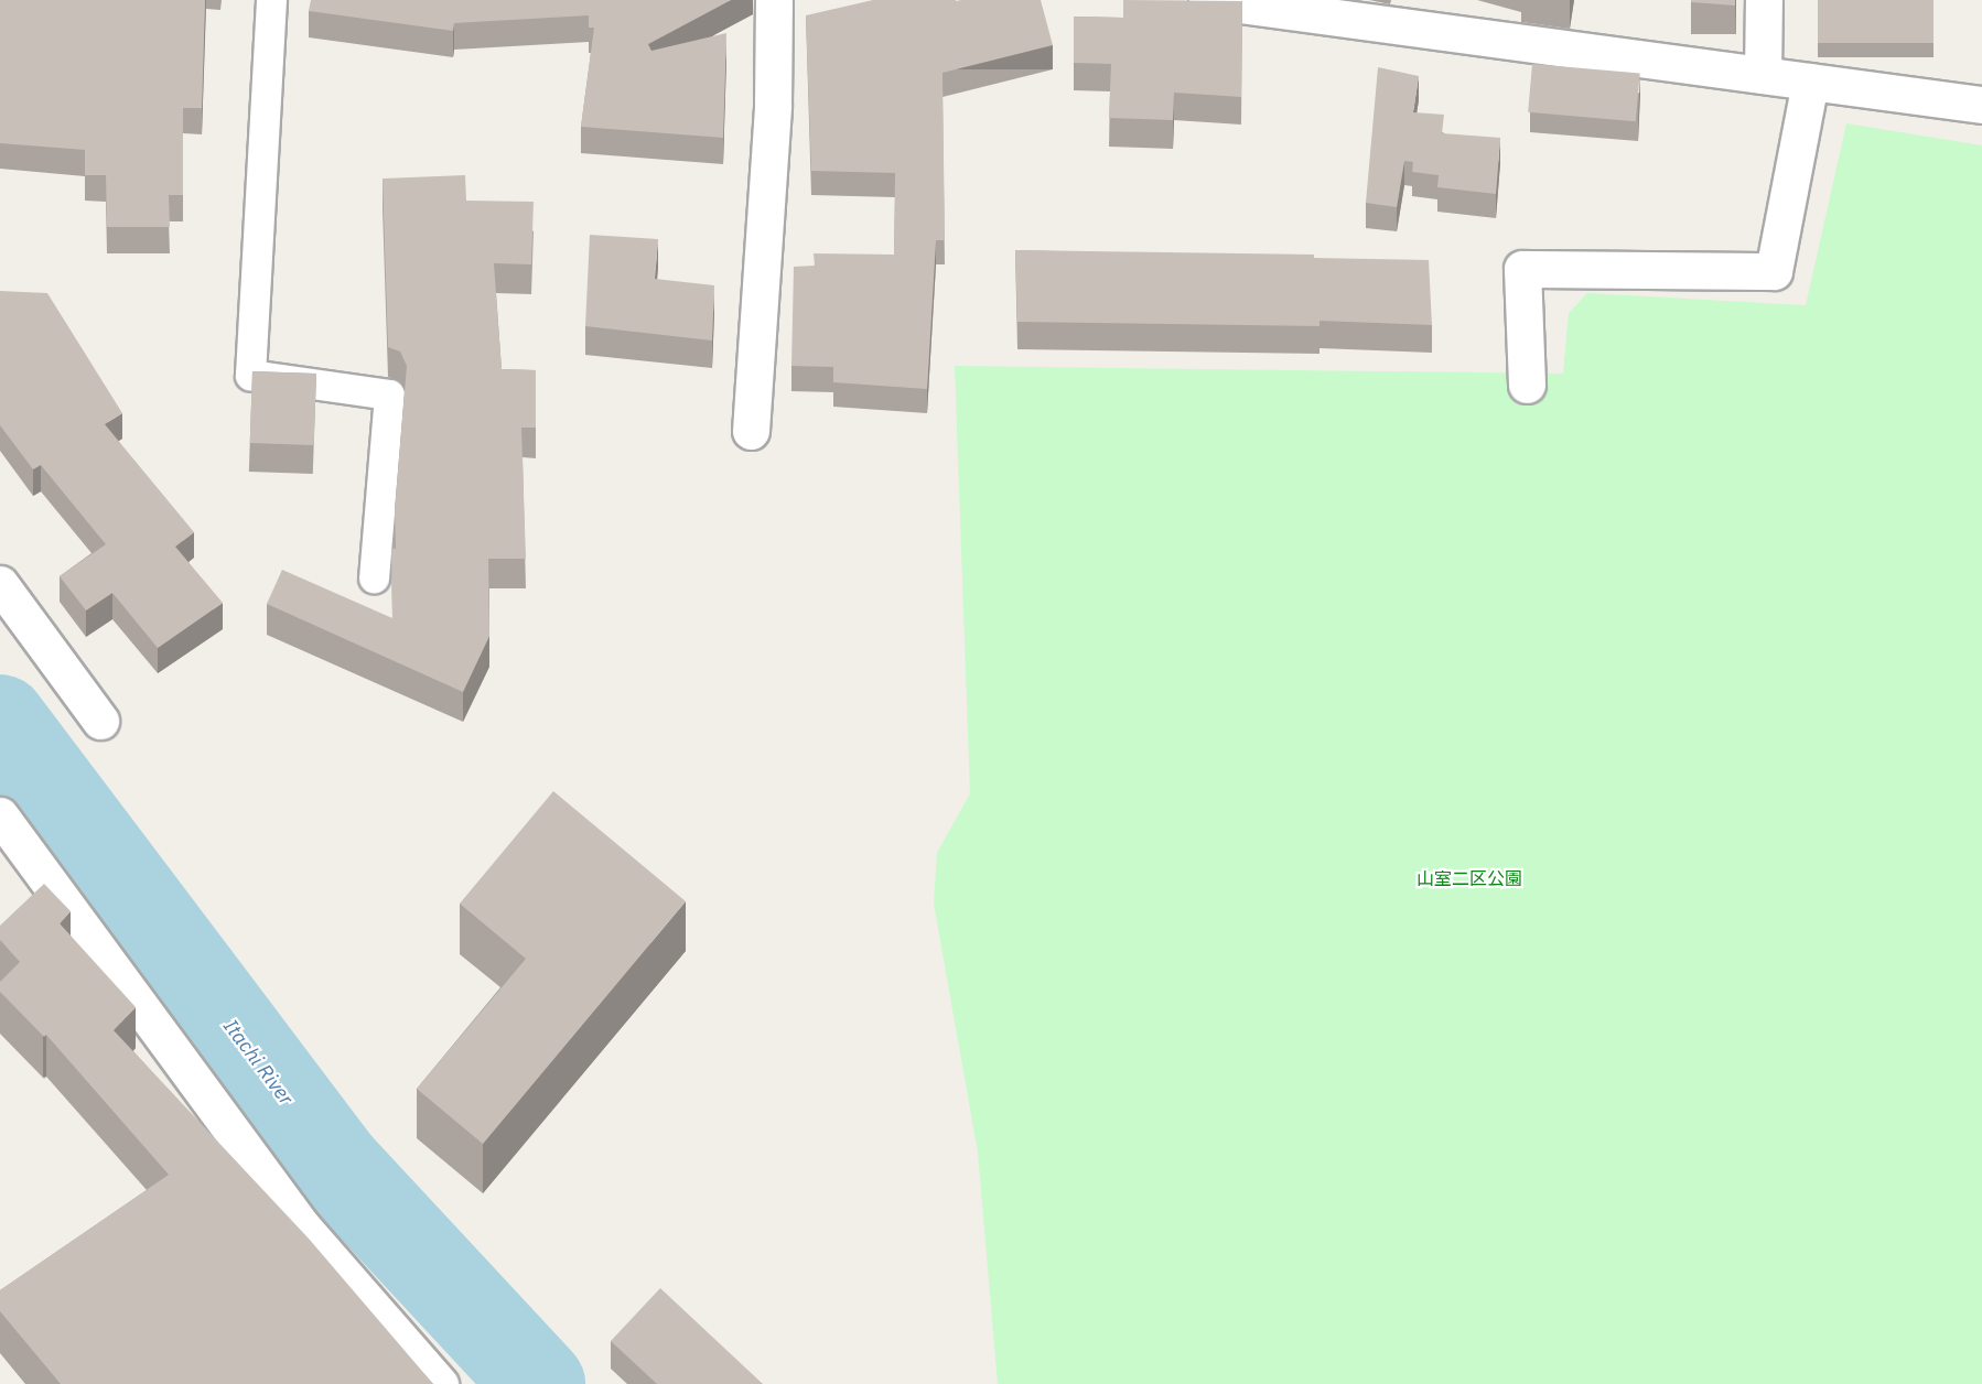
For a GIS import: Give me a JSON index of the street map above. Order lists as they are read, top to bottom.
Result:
{
  "water": ["Itachi River"],
  "parks": ["山室二区公園"]
}
